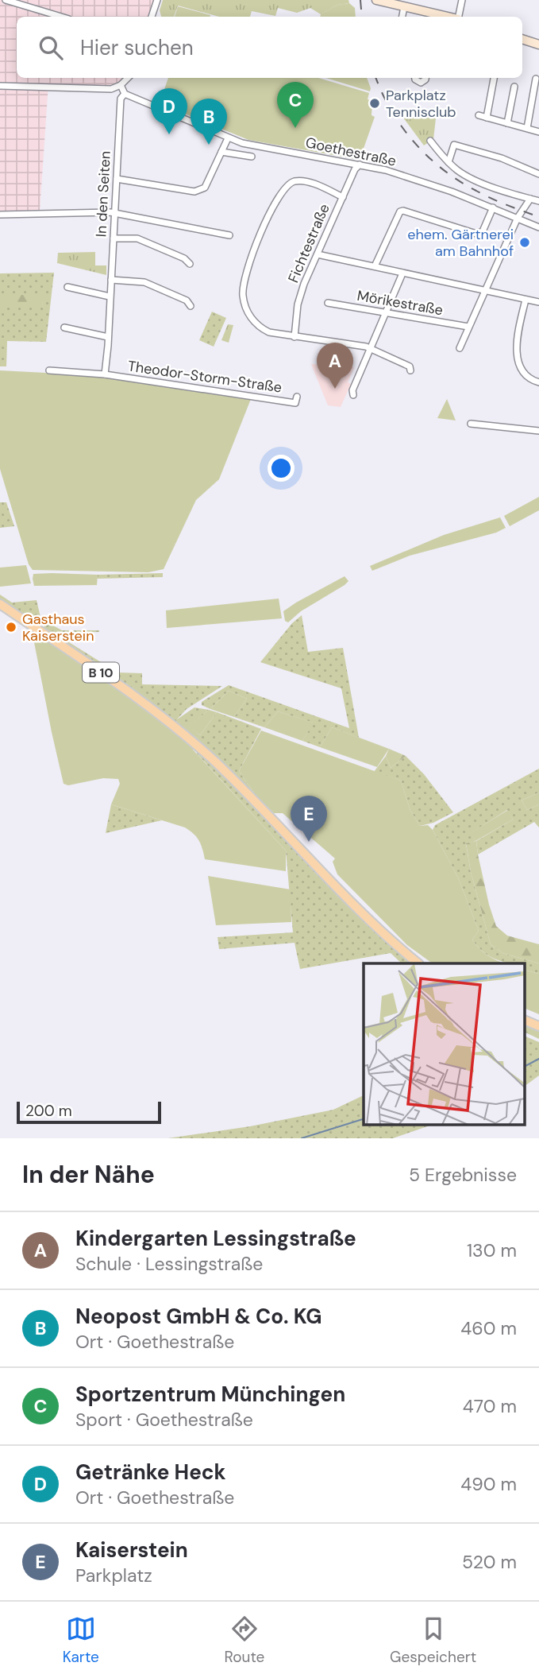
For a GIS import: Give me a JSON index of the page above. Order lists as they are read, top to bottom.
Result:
{
  "streets": {
    "main road": ["B 10"],
    "street": [
      "Goethestraße",
      "In den Seiten",
      "Fichtestraße",
      "Mörikestraße",
      "Theodor-Storm-Straße"
    ]
  },
  "crossings": [
    ["Goethestraße", "In den Seiten"],
    ["Goethestraße", "Fichtestraße"],
    ["In den Seiten", "Theodor-Storm-Straße"]
  ],
  "places": ["Parkplatz Tennisclub", "ehem. Gärtnerei am Bahnhof", "Gasthaus Kaiserstein"],
  "scale_bar": "200 m",
  "page": {
    "search": "Hier suchen",
    "pins": [
      "C",
      "D",
      "B",
      "A",
      "E"
    ],
    "scale": "200 m",
    "heading": ["In der Nähe", "5 Ergebnisse"],
    "list": [
      {
        "mark": "A",
        "name": "Kindergarten Lessingstraße",
        "note": "Schule · Lessingstraße",
        "value": "130 m"
      },
      {
        "mark": "B",
        "name": "Neopost GmbH & Co. KG",
        "note": "Ort · Goethestraße",
        "value": "460 m"
      },
      {
        "mark": "C",
        "name": "Sportzentrum Münchingen",
        "note": "Sport · Goethestraße",
        "value": "470 m"
      },
      {
        "mark": "D",
        "name": "Getränke Heck",
        "note": "Ort · Goethestraße",
        "value": "490 m"
      },
      {
        "mark": "E",
        "name": "Kaiserstein",
        "note": "Parkplatz",
        "value": "520 m"
      }
    ],
    "nav": ["Karte", "Route", "Gespeichert"]
  }
}
